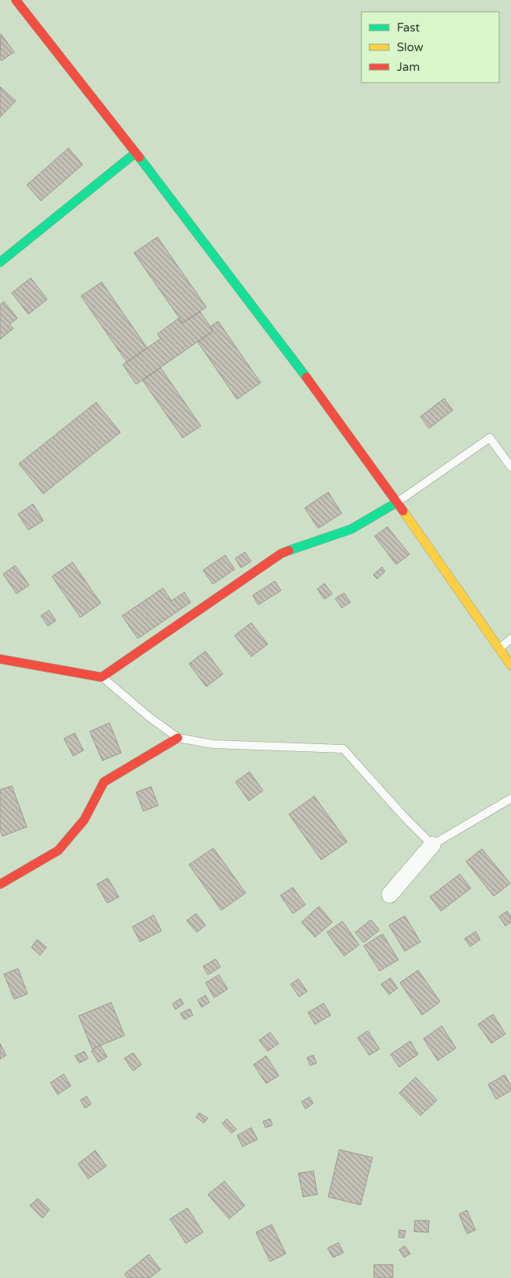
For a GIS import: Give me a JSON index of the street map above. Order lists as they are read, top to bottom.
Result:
{
  "legend": ["Fast", "Slow", "Jam"]
}
